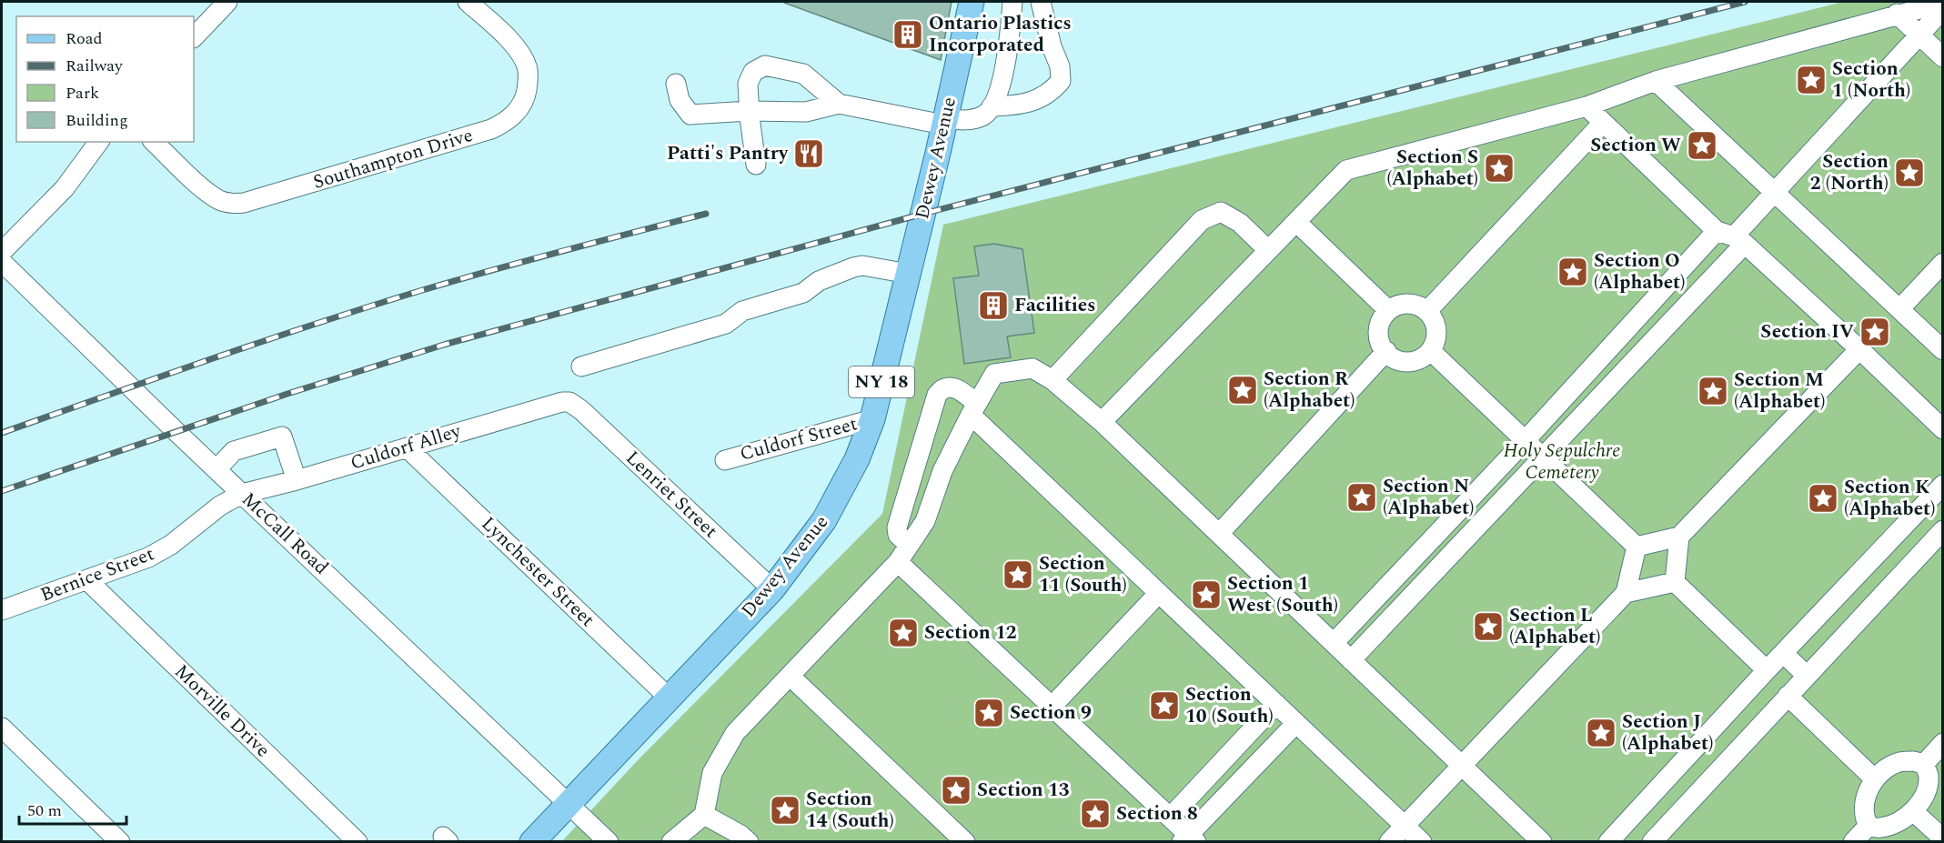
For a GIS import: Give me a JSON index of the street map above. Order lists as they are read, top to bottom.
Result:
{
  "streets": {
    "main road": ["Dewey Avenue", "NY 18"],
    "street": [
      "Southampton Drive",
      "Culdorf Street",
      "Culdorf Alley",
      "Lenriet Street",
      "McCall Road",
      "Lynchester Street",
      "Bernice Street",
      "Morville Drive"
    ]
  },
  "crossings": [
    ["Dewey Avenue", "Culdorf Street"],
    ["Dewey Avenue", "Lenriet Street"],
    ["Dewey Avenue", "McCall Road"],
    ["Dewey Avenue", "Lynchester Street"],
    ["Culdorf Alley", "Lenriet Street"],
    ["Culdorf Alley", "McCall Road"],
    ["Culdorf Alley", "Lynchester Street"],
    ["Culdorf Alley", "Bernice Street"],
    ["McCall Road", "Bernice Street"],
    ["Bernice Street", "Morville Drive"]
  ],
  "parks": ["Holy Sepulchre Cemetery"],
  "places": {
    "building": ["Ontario Plastics Incorporated", "Facilities"],
    "place": [
      "Section 1 (North)",
      "Section W",
      "Section S (Alphabet)",
      "Section 2 (North)",
      "Section O (Alphabet)",
      "Section IV",
      "Section R (Alphabet)",
      "Section M (Alphabet)",
      "Section N (Alphabet)",
      "Section K (Alphabet)",
      "Section 11 (South)",
      "Section 1 West (South)",
      "Section L (Alphabet)",
      "Section 12",
      "Section 10 (South)",
      "Section 9",
      "Section J (Alphabet)",
      "Section 13",
      "Section 14 (South)",
      "Section 8"
    ],
    "restaurant": ["Patti's Pantry"]
  },
  "legend": [
    "Road",
    "Railway",
    "Park",
    "Building"
  ],
  "scale_bar": "50 m"
}
